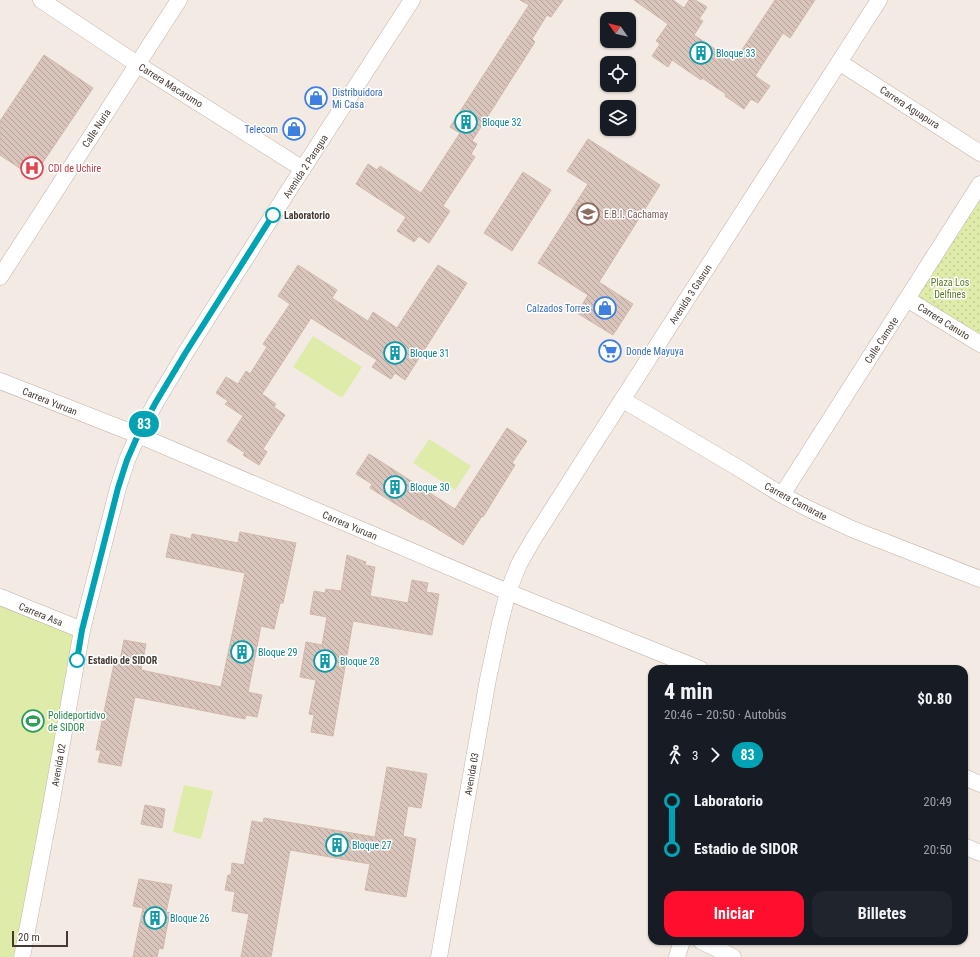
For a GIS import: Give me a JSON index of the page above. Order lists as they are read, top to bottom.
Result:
{
  "streets": {
    "street": [
      "Carrera Macarumo",
      "Carrera Aguapura",
      "Calle Nuria",
      "Avenida 2 Paragua",
      "Avenida 3 Gasrun",
      "Carrera Canuto",
      "Calle Camote",
      "Carrera Yuruan",
      "Carrera Camarate",
      "Carrera Asa",
      "Avenida 02",
      "Avenida 03"
    ]
  },
  "crossings": [
    ["Carrera Macarumo", "Calle Nuria"],
    ["Carrera Macarumo", "Avenida 2 Paragua"],
    ["Carrera Aguapura", "Avenida 3 Gasrun"],
    ["Avenida 2 Paragua", "Carrera Yuruan"],
    ["Avenida 2 Paragua", "Avenida 02"],
    ["Avenida 3 Gasrun", "Carrera Yuruan"],
    ["Avenida 3 Gasrun", "Carrera Camarate"],
    ["Avenida 3 Gasrun", "Avenida 03"],
    ["Carrera Canuto", "Calle Camote"],
    ["Calle Camote", "Carrera Camarate"],
    ["Carrera Yuruan", "Avenida 02"],
    ["Carrera Yuruan", "Avenida 03"],
    ["Carrera Asa", "Avenida 02"]
  ],
  "parks": ["Plaza Los Delfines"],
  "places": {
    "building": [
      "Bloque 33",
      "Bloque 32",
      "Bloque 31",
      "Bloque 30",
      "Bloque 29",
      "Bloque 28",
      "Bloque 27",
      "Bloque 26"
    ],
    "shop": ["Distribuidora Mi Casa", "Telecom", "Calzados Torres"],
    "hospital": ["CDI de Uchire"],
    "school or university": ["E.B.I. Cachamay"],
    "other": ["Laboratorio", "Estadio de SIDOR"],
    "supermarket": ["Donde Mayuya"],
    "sports": ["Polideportidvo de SIDOR"]
  },
  "lines": ["bus line 83"],
  "scale_bar": "20 m",
  "north": "top left",
  "page": {
    "on_map": "83",
    "heading": ["4 min", "20:46 – 20:50 · Autobús", "$0.80"],
    "legs": ["3", "83"],
    "list": [
      {
        "name": "Laboratorio",
        "value": "20:49"
      },
      {
        "name": "Estadio de SIDOR",
        "value": "20:50"
      }
    ],
    "buttons": ["Iniciar", "Billetes"],
    "scale": "20 m"
  }
}
